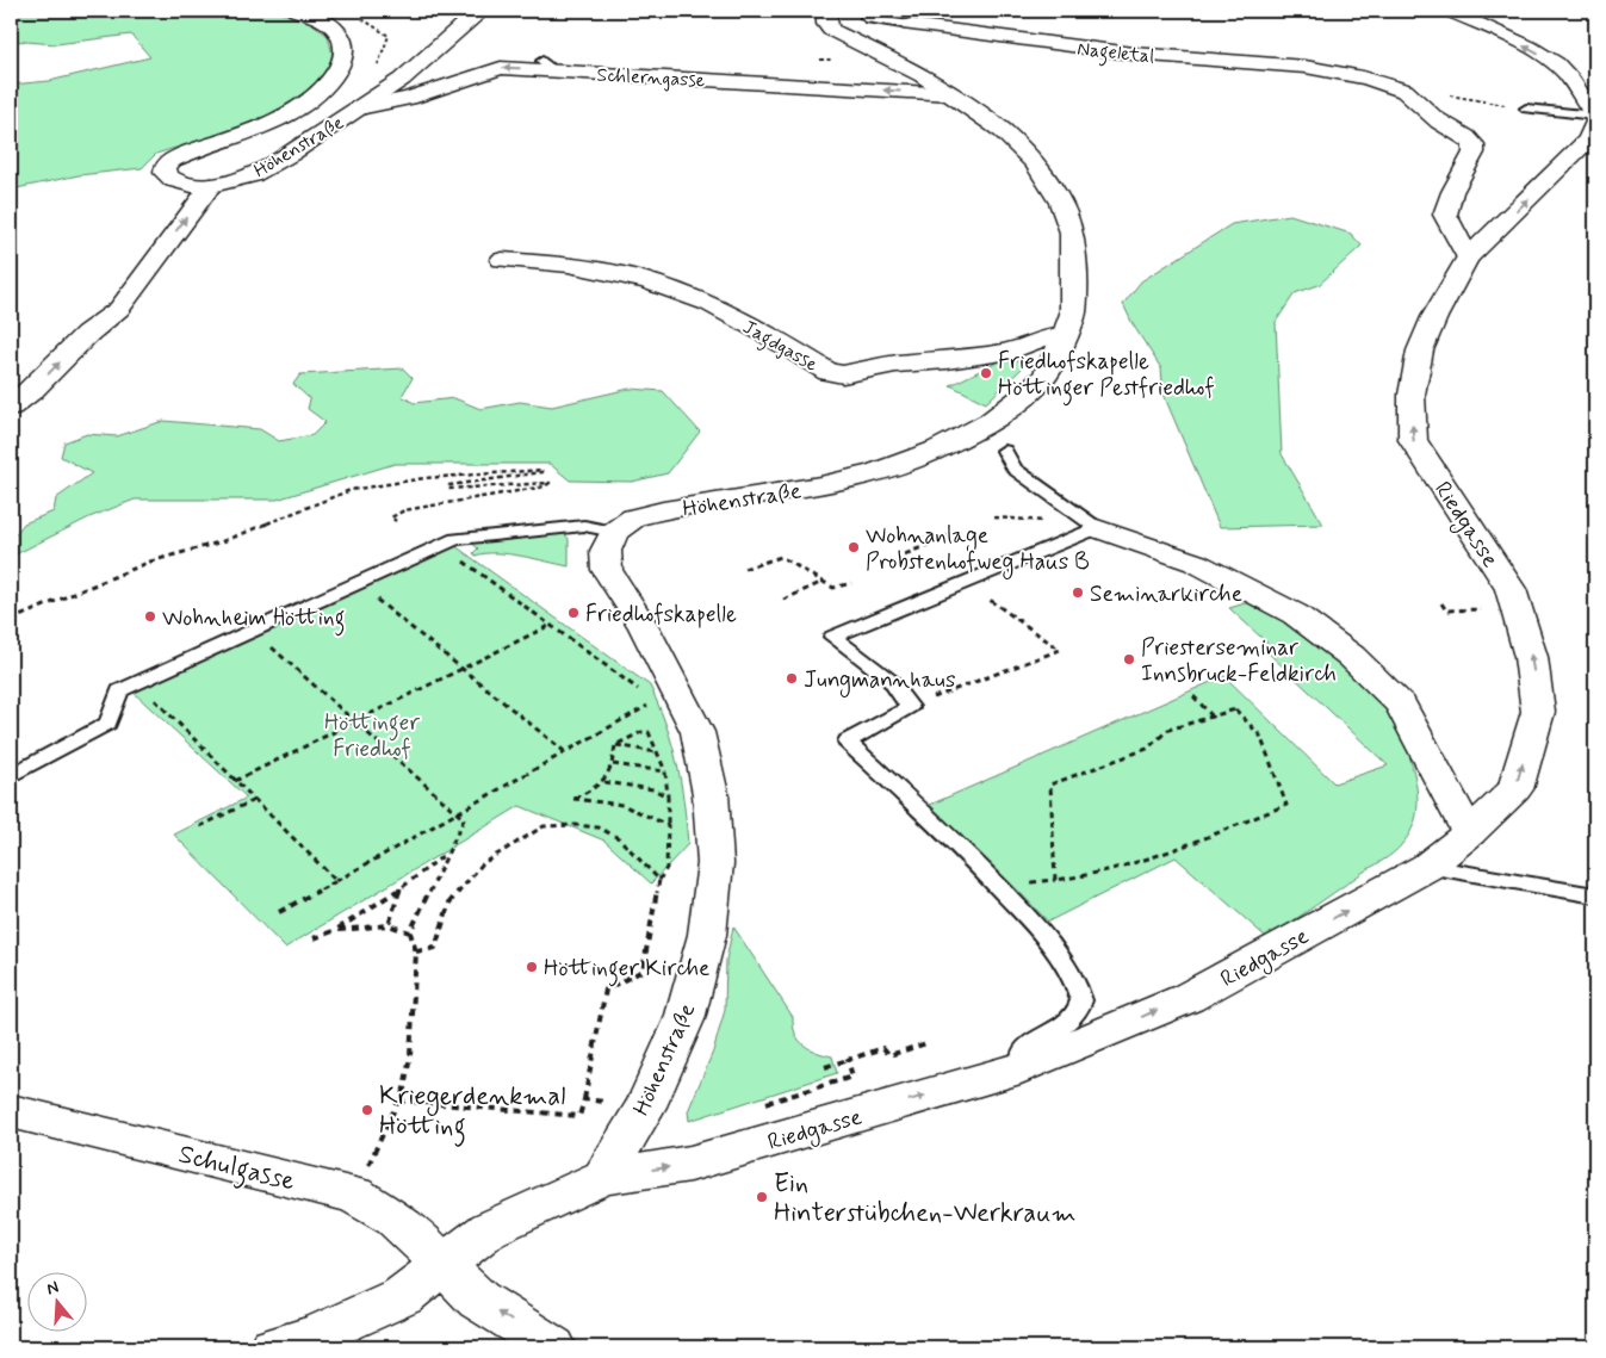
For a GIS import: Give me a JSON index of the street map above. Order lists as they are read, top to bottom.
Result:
{
  "streets": {
    "street": [
      "Nageletal",
      "Schlerngasse",
      "Höhenstraße",
      "Jagdgasse",
      "Riedgasse",
      "Schulgasse"
    ]
  },
  "crossings": [
    ["Nageletal", "Riedgasse"],
    ["Schlerngasse", "Höhenstraße"],
    ["Höhenstraße", "Jagdgasse"],
    ["Höhenstraße", "Riedgasse"],
    ["Riedgasse", "Schulgasse"]
  ],
  "one_way": ["Schlerngasse", "Riedgasse"],
  "parks": ["Höttinger Friedhof"],
  "places": [
    "Friedhofskapelle Höttinger Pestfriedhof",
    "Wohnanlage Probstenhofweg Haus B",
    "Seminarkirche",
    "Friedhofskapelle",
    "Wohnheim Hötting",
    "Priesterseminar Innsbruck-Feldkirch",
    "Jungmannhaus",
    "Höttinger Kirche",
    "Kriegerdenkmal Hötting",
    "Ein Hinterstübchen-Werkraum"
  ],
  "north": "top"
}
